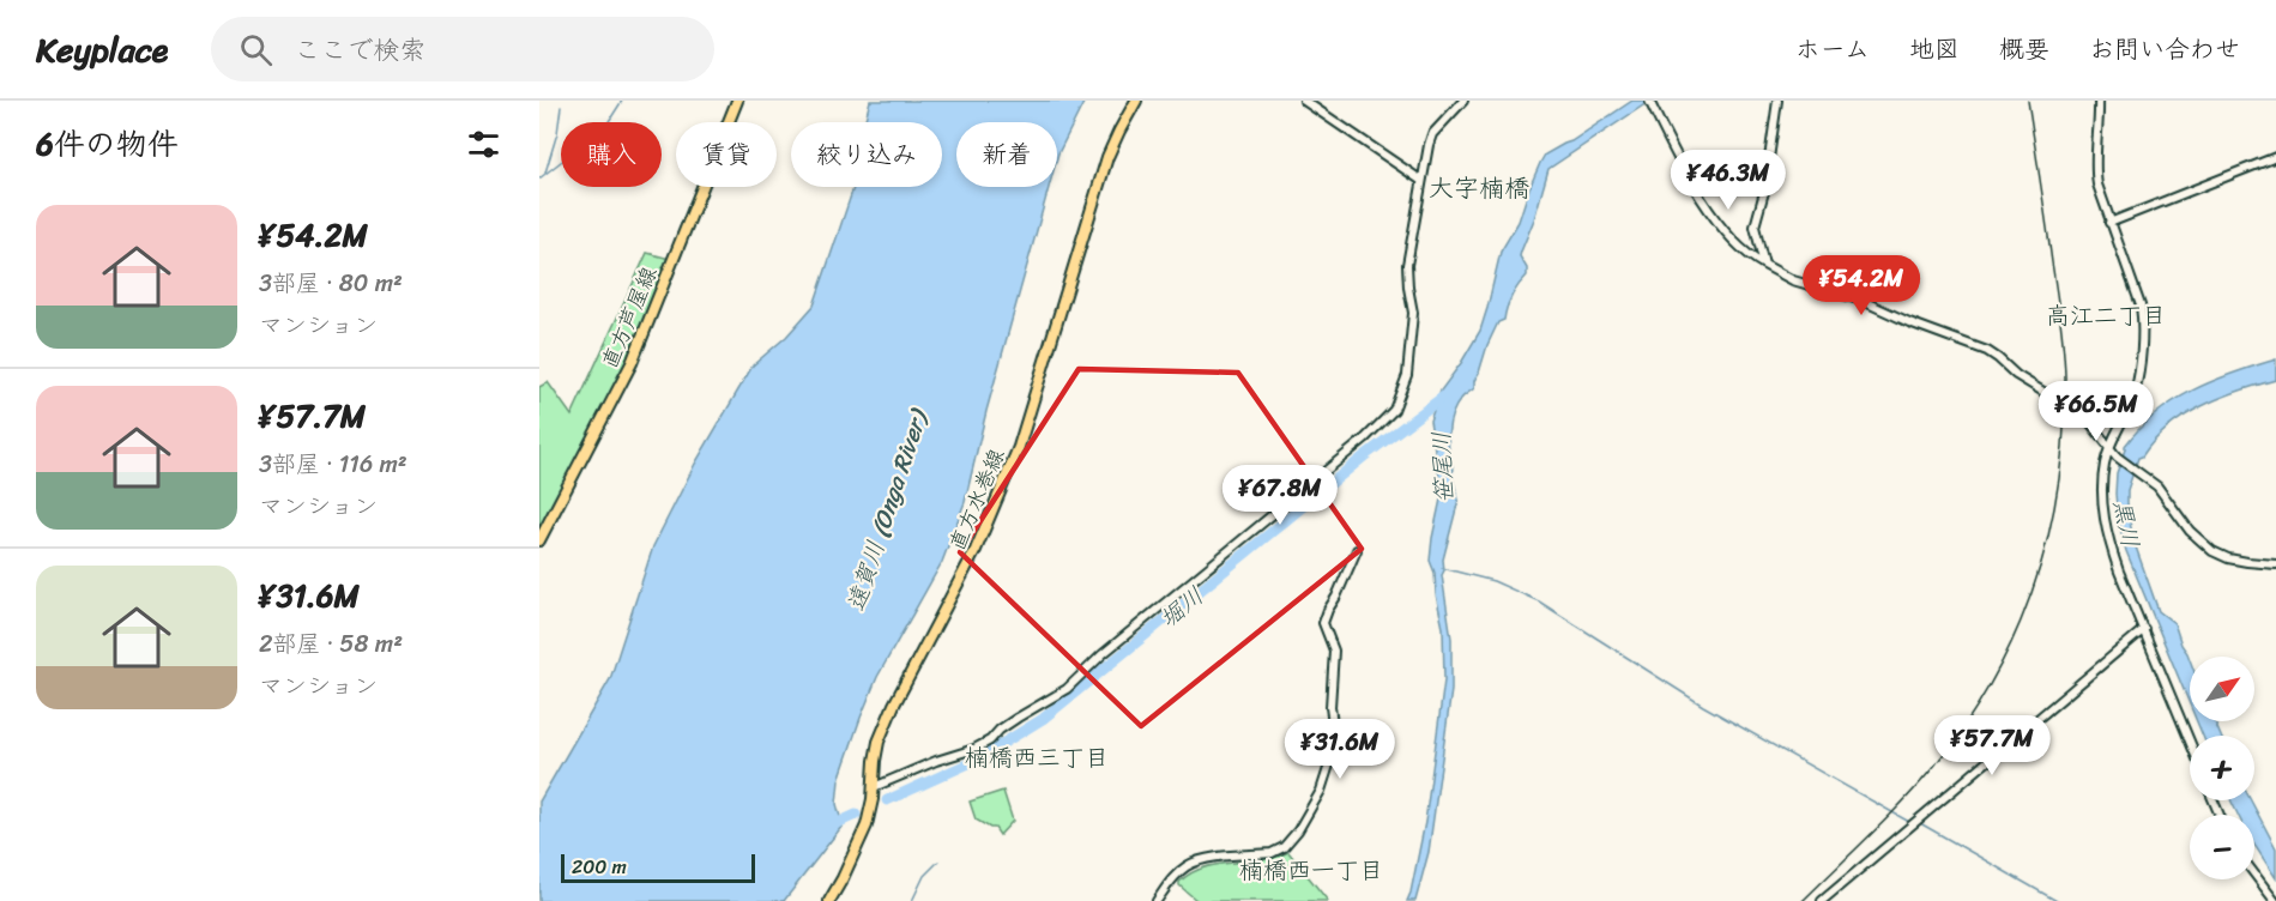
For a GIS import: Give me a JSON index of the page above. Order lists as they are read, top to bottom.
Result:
{
  "streets": {
    "main road": ["直方芦屋線", "直方水巻線"]
  },
  "districts": [
    "大字楠橋",
    "高江二丁目",
    "楠橋西三丁目",
    "楠橋西一丁目"
  ],
  "water": [
    "笹尾川",
    "遠賀川 (Onga River)",
    "黒川",
    "堀川"
  ],
  "scale_bar": "200 m",
  "north": "top right",
  "page": {
    "header": "Keyplace",
    "search": "ここで検索",
    "nav": [
      "ホーム",
      "地図",
      "概要",
      "お問い合わせ"
    ],
    "heading": "6件の物件",
    "chip": [
      "購入",
      "賃貸",
      "絞り込み",
      "新着"
    ],
    "price": [
      "¥46.3M",
      "¥54.2M",
      "¥66.5M",
      "¥67.8M",
      "¥57.7M",
      "¥31.6M"
    ],
    "list": [
      {
        "name": "¥54.2M",
        "note": "3部屋 · 80 m² · マンション"
      },
      {
        "name": "¥57.7M",
        "note": "3部屋 · 116 m² · マンション"
      },
      {
        "name": "¥31.6M",
        "note": "2部屋 · 58 m² · マンション"
      }
    ],
    "map_buttons": ["+", "−"],
    "scale": "200 m"
  }
}
